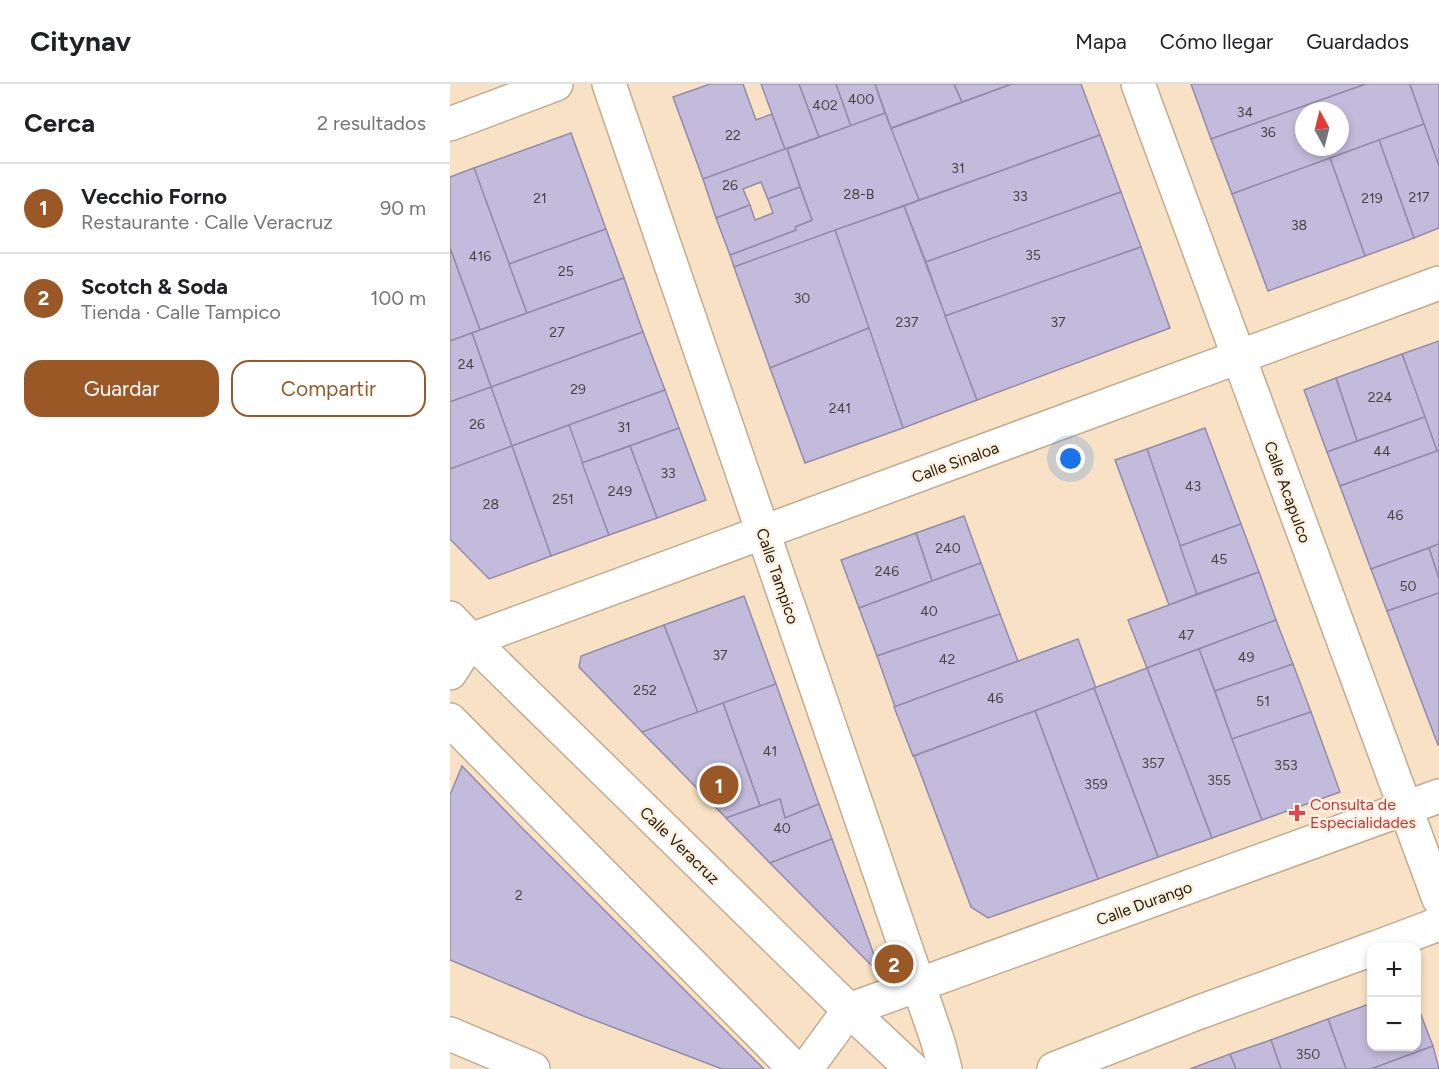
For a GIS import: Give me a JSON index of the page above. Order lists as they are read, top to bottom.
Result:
{
  "streets": {
    "street": [
      "Calle Sinaloa",
      "Calle Acapulco",
      "Calle Tampico",
      "Calle Veracruz",
      "Calle Durango"
    ]
  },
  "crossings": [
    ["Calle Sinaloa", "Calle Acapulco"],
    ["Calle Sinaloa", "Calle Tampico"],
    ["Calle Sinaloa", "Calle Veracruz"],
    ["Calle Acapulco", "Calle Durango"],
    ["Calle Tampico", "Calle Durango"],
    ["Calle Veracruz", "Calle Durango"]
  ],
  "places": {
    "health": ["Consulta de Especialidades"]
  },
  "house_numbers": [
    "400",
    "402",
    "34",
    "36",
    "22",
    "31",
    "26",
    "28-B",
    "33",
    "217",
    "21",
    "219",
    "38",
    "35",
    "416",
    "25",
    "30",
    "237",
    "37",
    "27",
    "24",
    "29",
    "224",
    "241",
    "26",
    "31",
    "44",
    "33",
    "43",
    "249",
    "251",
    "28",
    "46",
    "240",
    "45",
    "246",
    "50",
    "40",
    "47",
    "37",
    "49",
    "42",
    "252",
    "46",
    "51",
    "41",
    "357",
    "353",
    "355",
    "359",
    "40",
    "2",
    "350"
  ],
  "north": "top",
  "page": {
    "header": "Citynav",
    "nav": ["Mapa", "Cómo llegar", "Guardados"],
    "heading": ["Cerca", "2 resultados"],
    "list": [
      {
        "mark": "1",
        "name": "Vecchio Forno",
        "note": "Restaurante · Calle Veracruz",
        "value": "90 m"
      },
      {
        "mark": "2",
        "name": "Scotch & Soda",
        "note": "Tienda · Calle Tampico",
        "value": "100 m"
      }
    ],
    "buttons": ["Guardar", "Compartir"],
    "pins": ["1", "2"],
    "map_buttons": ["+", "−"]
  }
}
